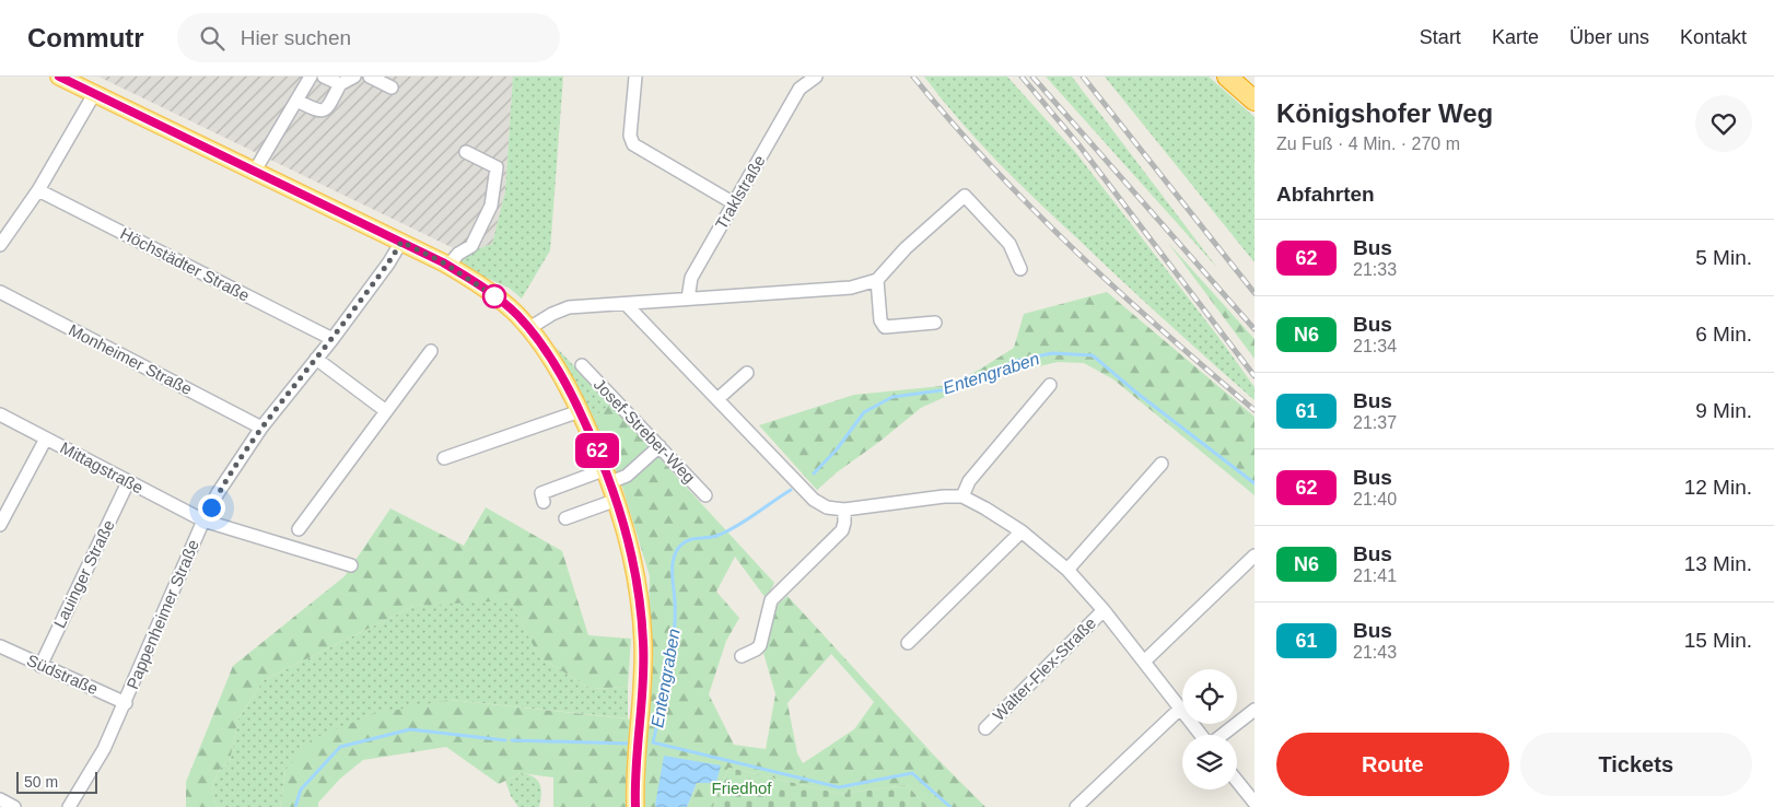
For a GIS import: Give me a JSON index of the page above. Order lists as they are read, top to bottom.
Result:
{
  "streets": {
    "street": [
      "Traklstraße",
      "Höchstädter Straße",
      "Monheimer Straße",
      "Josef-Streber-Weg",
      "Mittagstraße",
      "Lauinger Straße",
      "Pappenheimer Straße",
      "Walter-Flex-Straße",
      "Südstraße"
    ]
  },
  "crossings": [
    ["Höchstädter Straße", "Pappenheimer Straße"],
    ["Monheimer Straße", "Pappenheimer Straße"],
    ["Mittagstraße", "Lauinger Straße"],
    ["Mittagstraße", "Pappenheimer Straße"],
    ["Lauinger Straße", "Südstraße"],
    ["Pappenheimer Straße", "Südstraße"]
  ],
  "water": ["Entengraben"],
  "parks": ["Friedhof"],
  "lines": ["bus line 62"],
  "scale_bar": "50 m",
  "page": {
    "header": "Commutr",
    "search": "Hier suchen",
    "nav": [
      "Start",
      "Karte",
      "Über uns",
      "Kontakt"
    ],
    "on_map": "62",
    "heading": [
      ["Königshofer Weg", "Zu Fuß · 4 Min. · 270 m"],
      "Abfahrten"
    ],
    "list": [
      {
        "mark": "62",
        "name": "Bus",
        "note": "21:33",
        "value": "5 Min."
      },
      {
        "mark": "N6",
        "name": "Bus",
        "note": "21:34",
        "value": "6 Min."
      },
      {
        "mark": "61",
        "name": "Bus",
        "note": "21:37",
        "value": "9 Min."
      },
      {
        "mark": "62",
        "name": "Bus",
        "note": "21:40",
        "value": "12 Min."
      },
      {
        "mark": "N6",
        "name": "Bus",
        "note": "21:41",
        "value": "13 Min."
      },
      {
        "mark": "61",
        "name": "Bus",
        "note": "21:43",
        "value": "15 Min."
      }
    ],
    "buttons": ["Route", "Tickets"],
    "scale": "50 m"
  }
}
